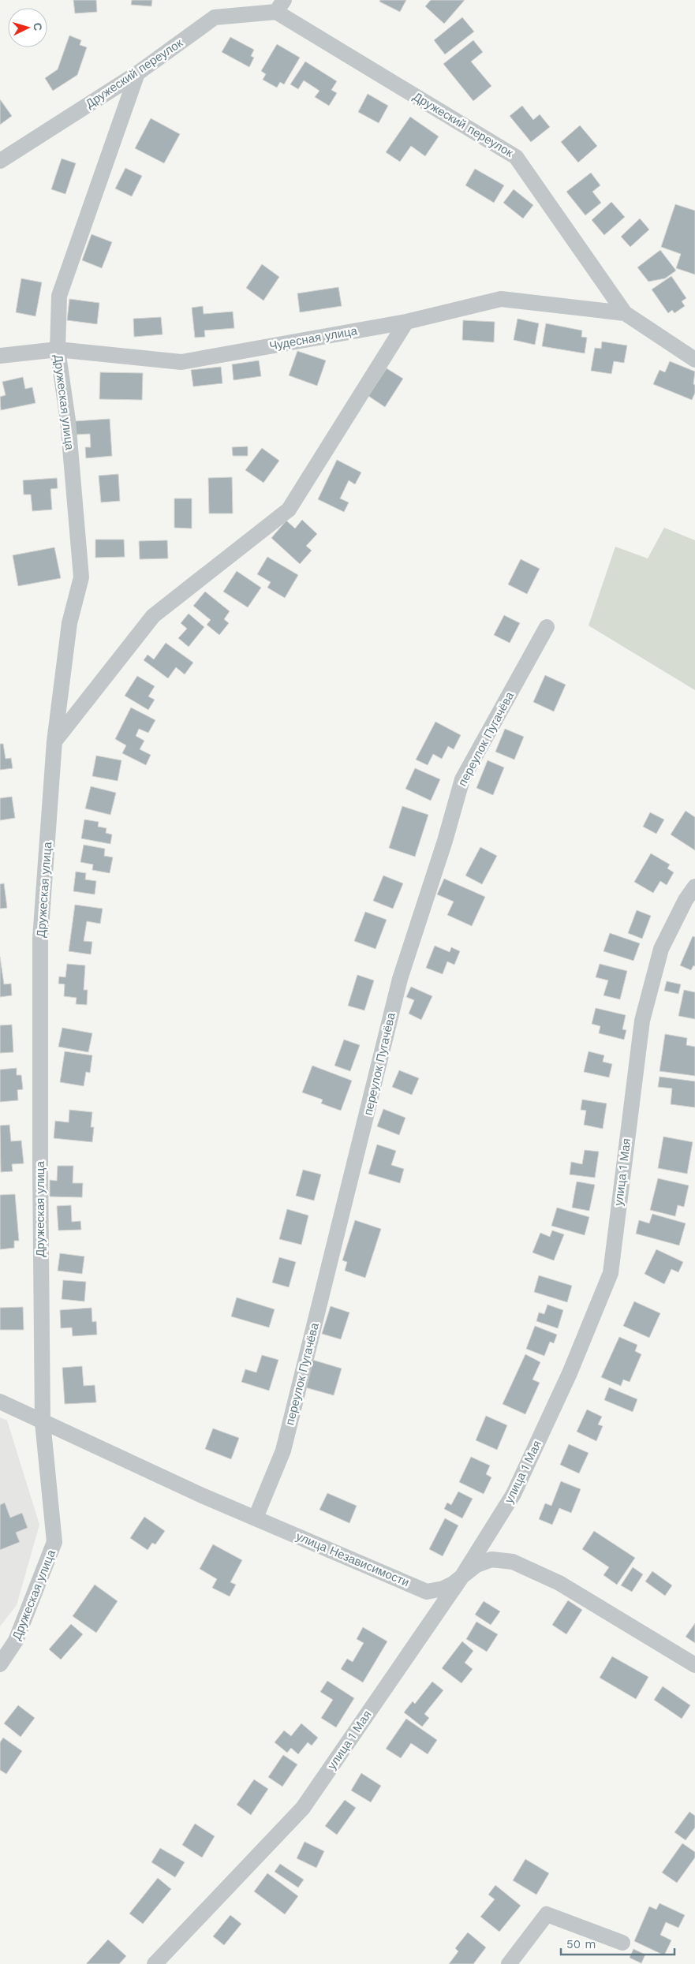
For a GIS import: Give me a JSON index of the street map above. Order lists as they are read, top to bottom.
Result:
{
  "streets": {
    "street": [
      "Дружеский переулок",
      "Чудесная улица",
      "Дружеская улица",
      "переулок Пугачёва",
      "улица 1 Мая",
      "улица Независимости"
    ]
  },
  "crossings": [
    ["Дружеский переулок", "Чудесная улица"],
    ["Дружеский переулок", "Дружеская улица"],
    ["Чудесная улица", "Дружеская улица"],
    ["Дружеская улица", "улица Независимости"],
    ["переулок Пугачёва", "улица Независимости"],
    ["улица 1 Мая", "улица Независимости"]
  ],
  "scale_bar": "50 m",
  "north": "right"
}
